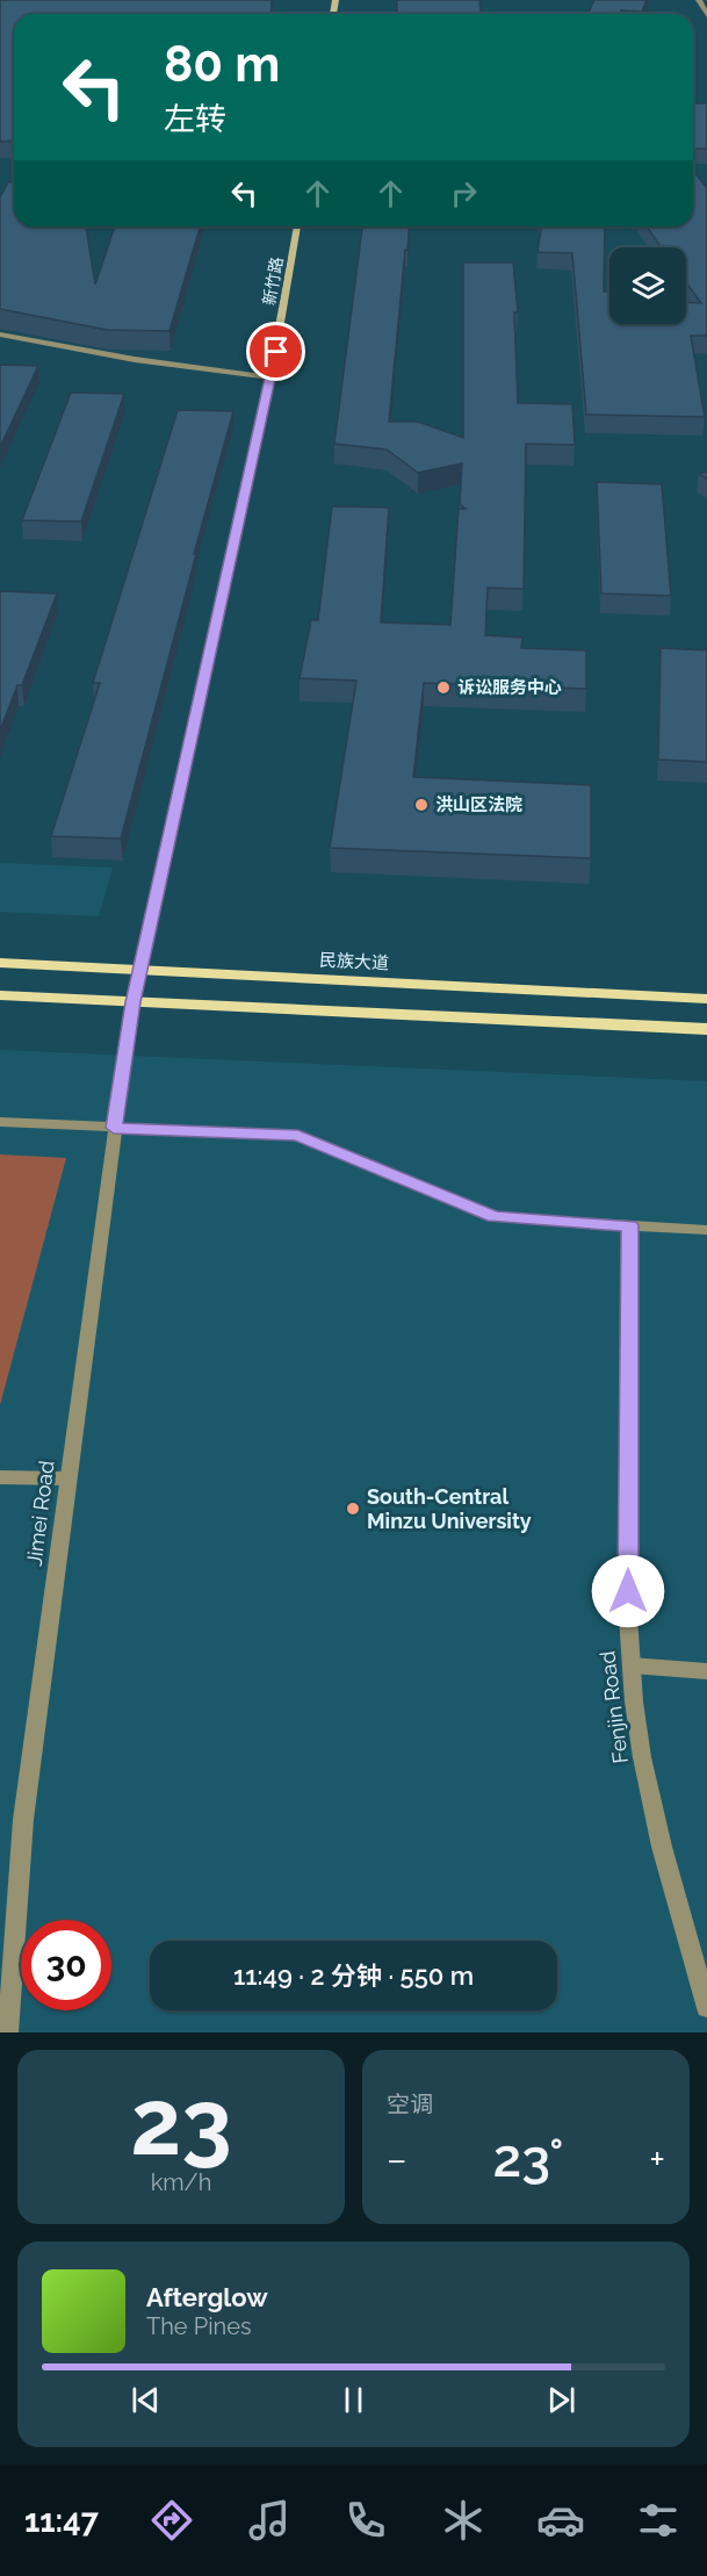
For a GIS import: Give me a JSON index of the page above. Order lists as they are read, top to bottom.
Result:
{
  "streets": {
    "main road": ["新竹路", "民族大道"],
    "street": ["Jimei Road", "Fenjin Road"]
  },
  "crossings": [
    ["新竹路", "民族大道"],
    ["新竹路", "Jimei Road"]
  ],
  "places": ["诉讼服务中心", "洪山区法院", "South-Central Minzu University"],
  "page": {
    "turn": ["80 m", "左转"],
    "limit": "30",
    "trip": "11:49 · 2 分钟 · 550 m",
    "tile": [
      ["23", "km/h"],
      "空调"
    ],
    "heat": ["−", "23°", "+"],
    "song": ["Afterglow", "The Pines"],
    "tabs": "11:47"
  }
}
